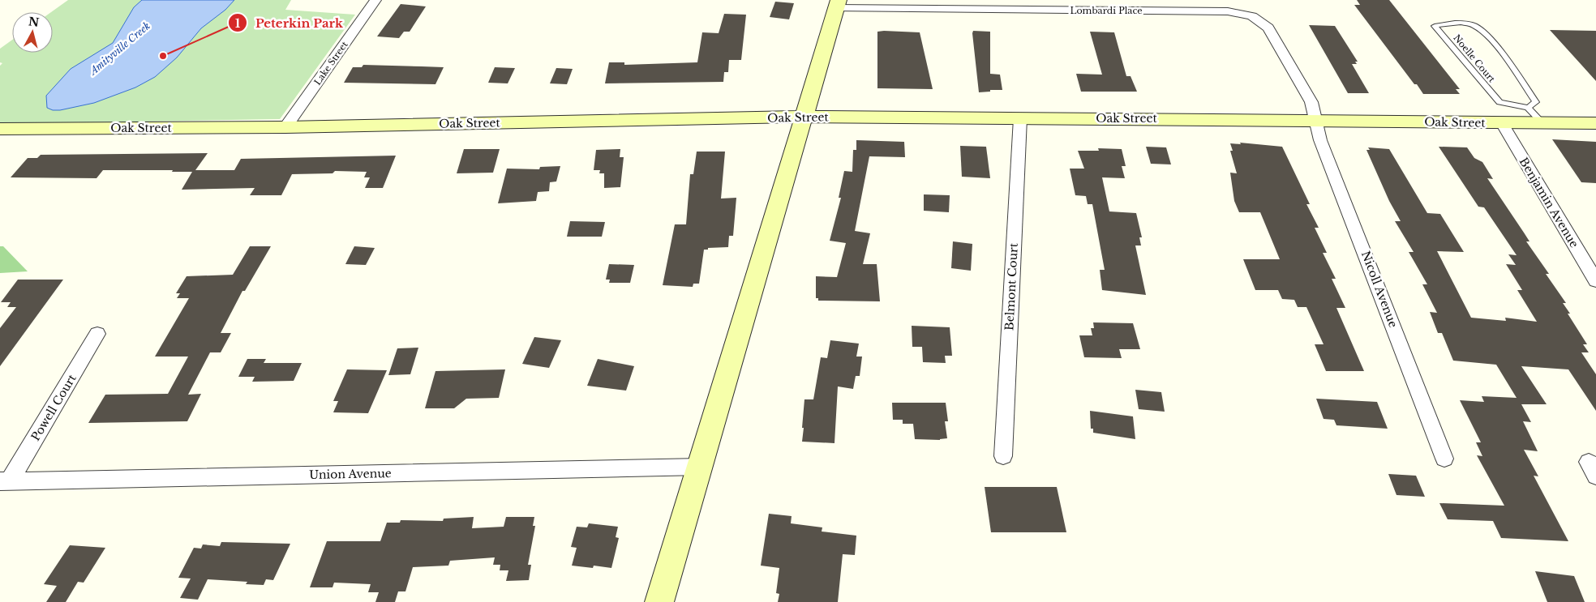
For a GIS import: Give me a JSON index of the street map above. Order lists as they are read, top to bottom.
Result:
{
  "streets": {
    "main road": ["Oak Street"],
    "street": [
      "Lombardi Place",
      "Lake Street",
      "Benjamin Avenue",
      "Belmont Court",
      "Nicoll Avenue",
      "Powell Court",
      "Union Avenue"
    ],
    "lane": ["Noelle Court"]
  },
  "crossings": [
    ["Lombardi Place", "Oak Street"],
    ["Lombardi Place", "Nicoll Avenue"],
    ["Lake Street", "Oak Street"],
    ["Oak Street", "Benjamin Avenue"],
    ["Oak Street", "Belmont Court"],
    ["Oak Street", "Nicoll Avenue"],
    ["Powell Court", "Union Avenue"]
  ],
  "water": ["Amityville Creek"],
  "places": ["Peterkin Park"],
  "north": "top"
}
